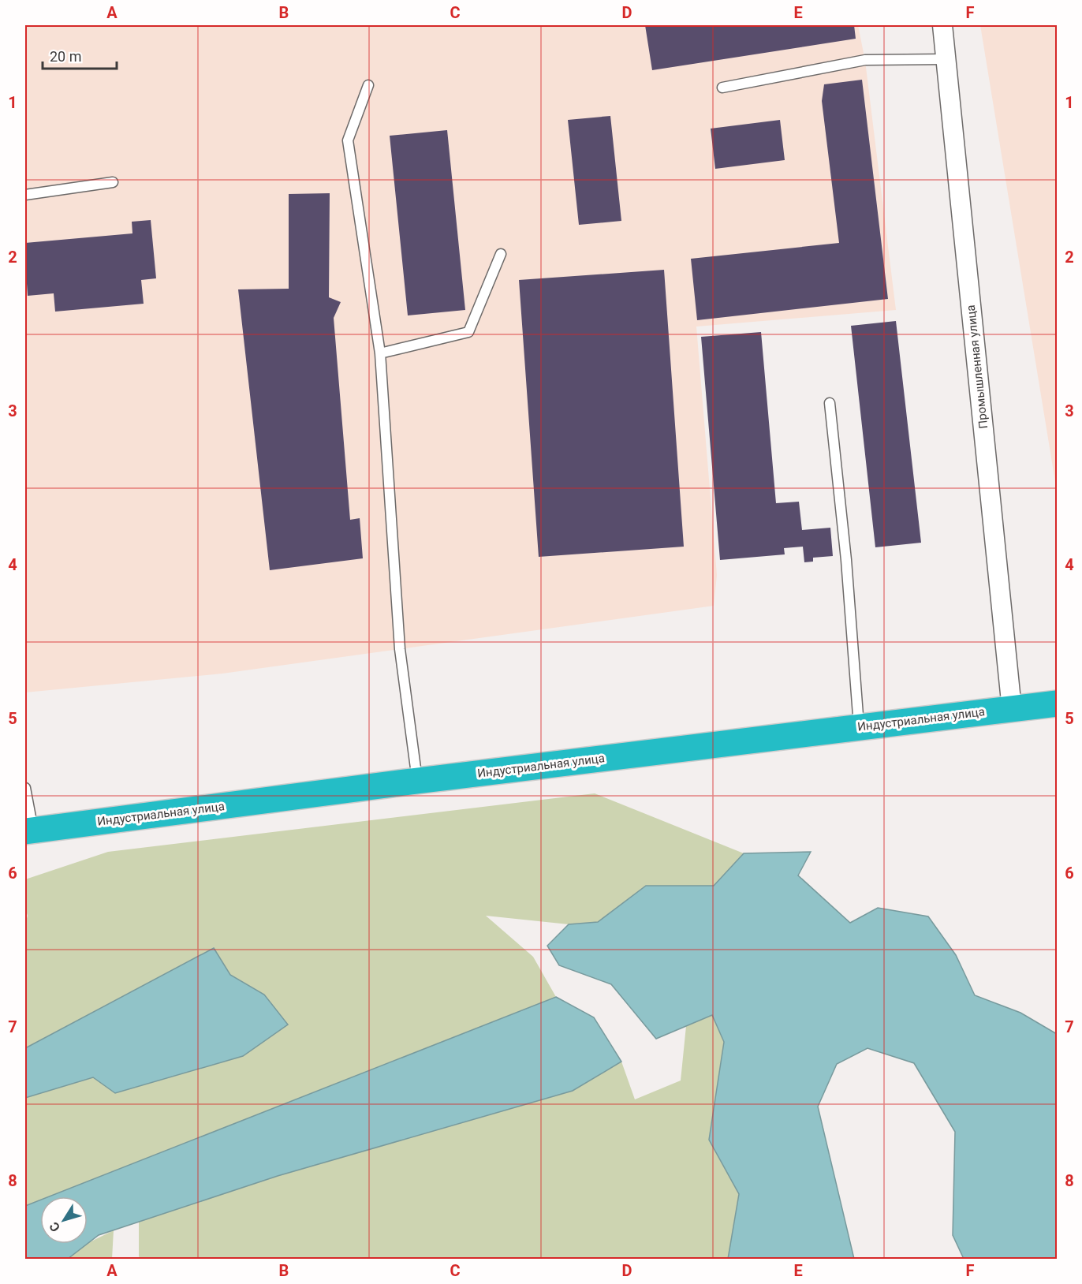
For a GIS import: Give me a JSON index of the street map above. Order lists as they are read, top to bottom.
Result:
{
  "streets": {
    "highway": ["Индустриальная улица"],
    "street": ["Промышленная улица"]
  },
  "crossings": [
    ["Промышленная улица", "Индустриальная улица"]
  ],
  "scale_bar": "20 m",
  "north": "bottom left",
  "grid": {
    "columns": [
      "A",
      "B",
      "C",
      "D",
      "E",
      "F"
    ],
    "rows": [
      "1",
      "2",
      "3",
      "4",
      "5",
      "6",
      "7",
      "8"
    ]
  }
}
